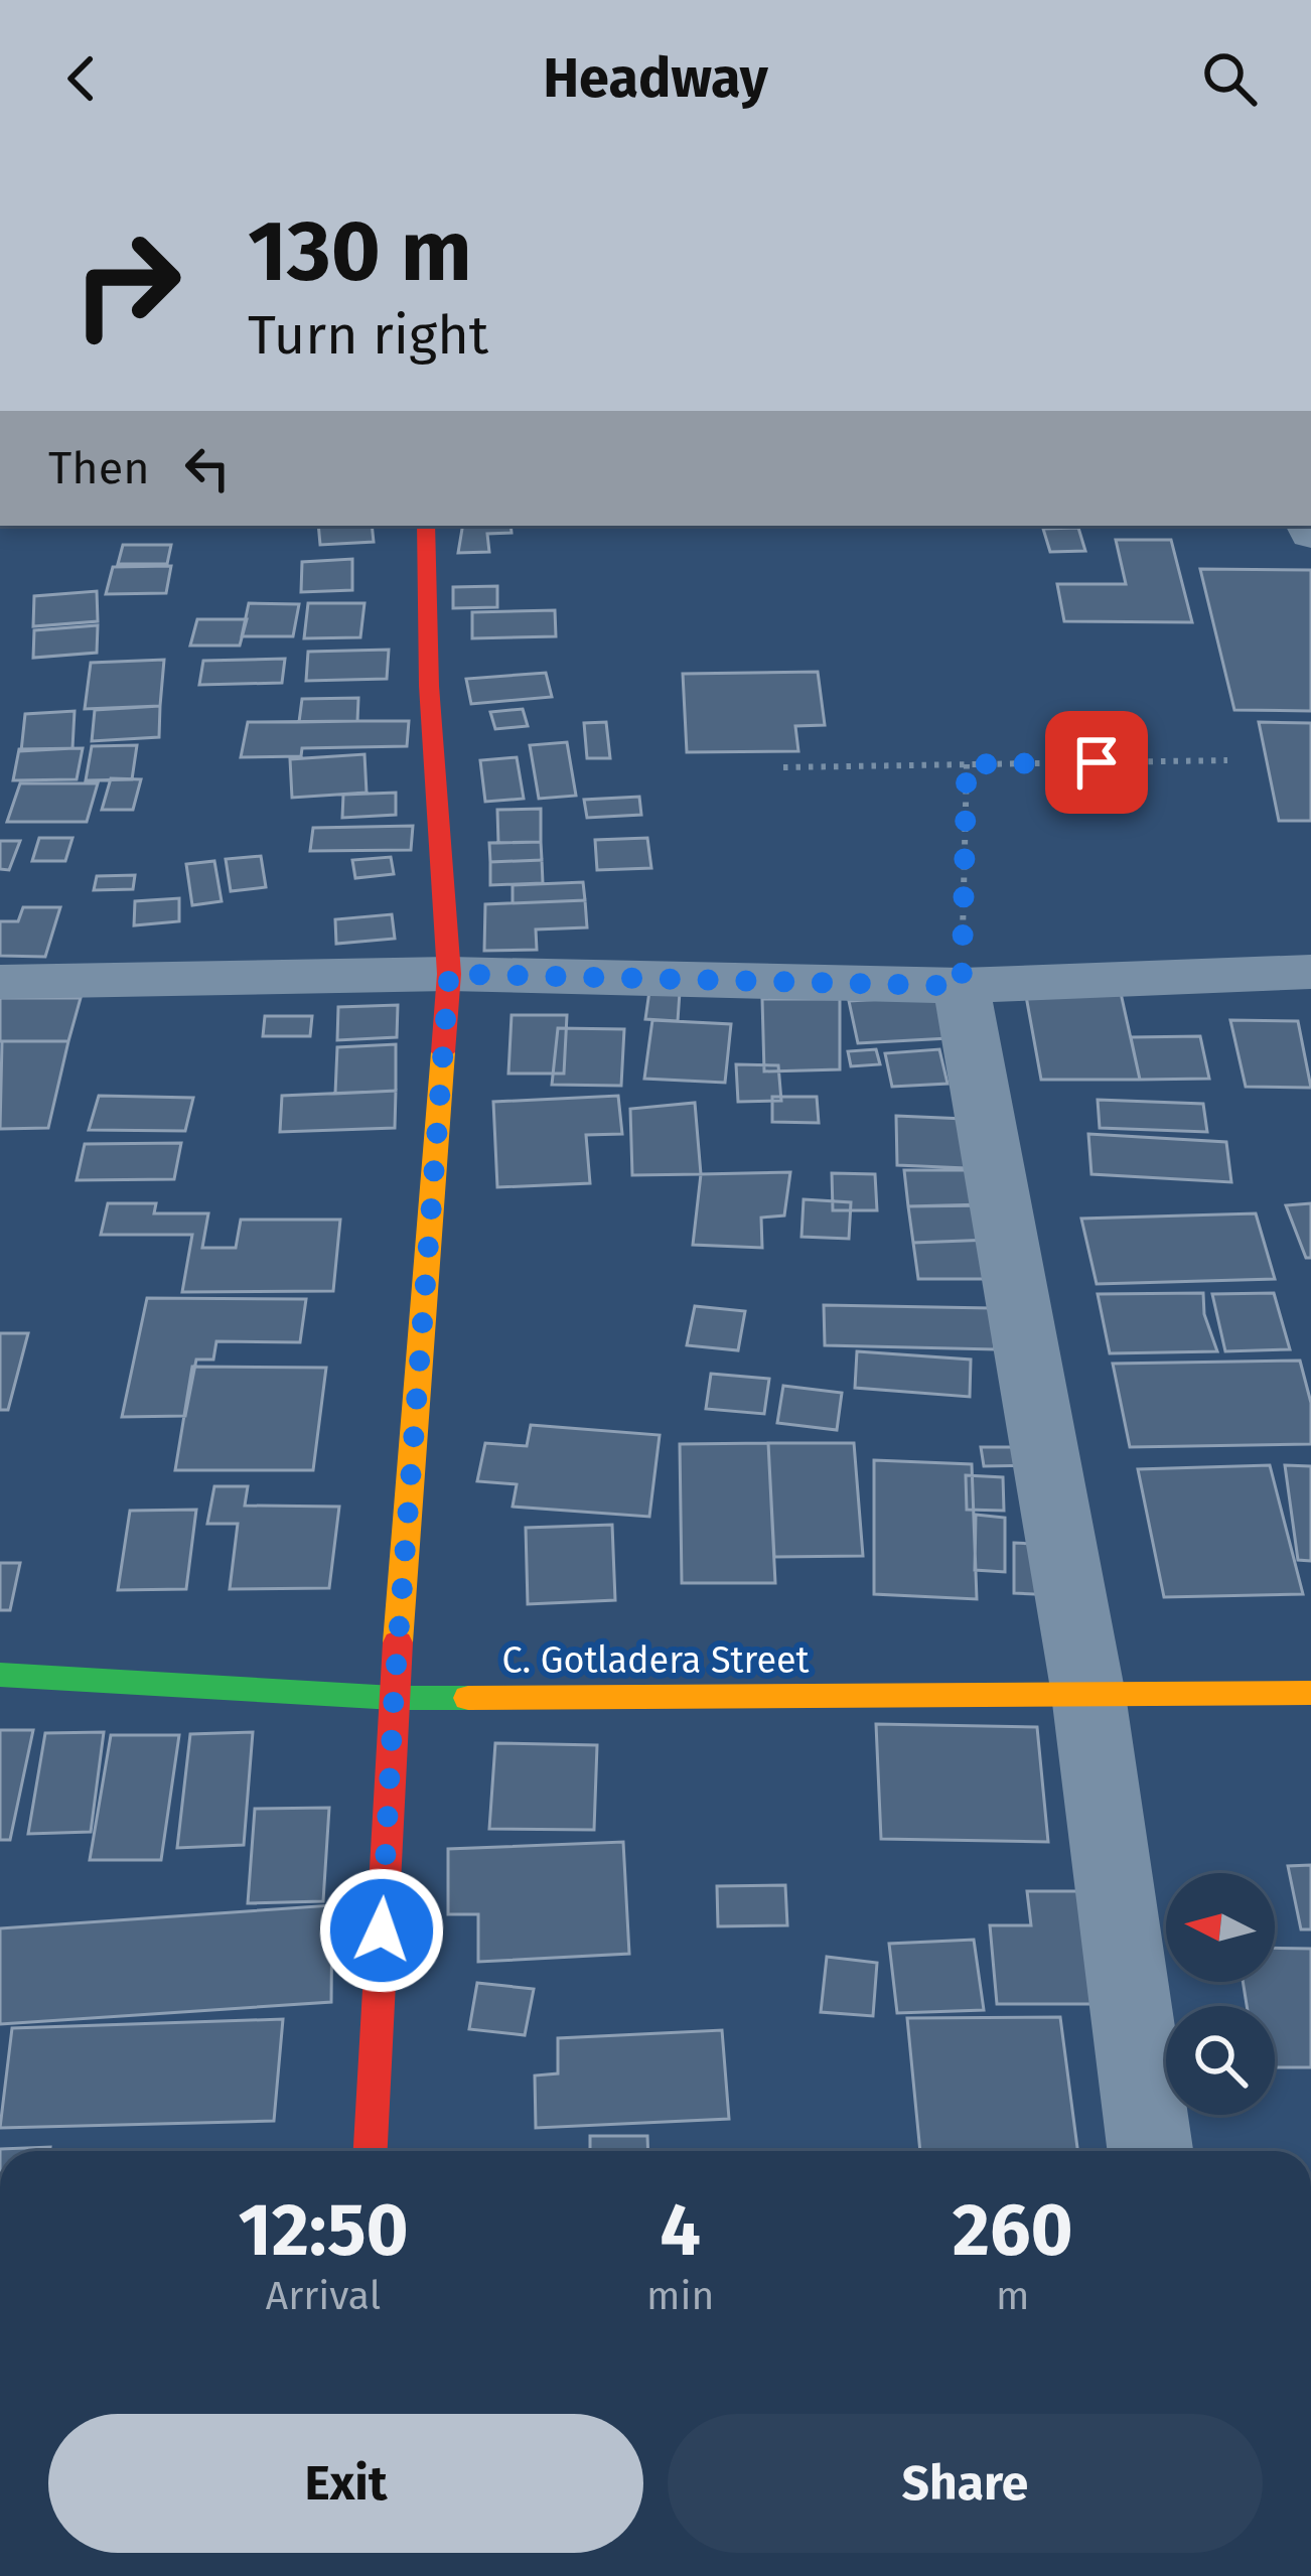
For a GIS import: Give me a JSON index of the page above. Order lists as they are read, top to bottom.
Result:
{
  "streets": {
    "street": ["C. Gotladera Street"]
  },
  "north": "left",
  "page": {
    "header": "Headway",
    "turn": ["130 m", "Turn right"],
    "then": "Then",
    "eta": [
      "12:50",
      "Arrival",
      "4",
      "min",
      "260",
      "m"
    ],
    "buttons": ["Exit", "Share"]
  }
}
